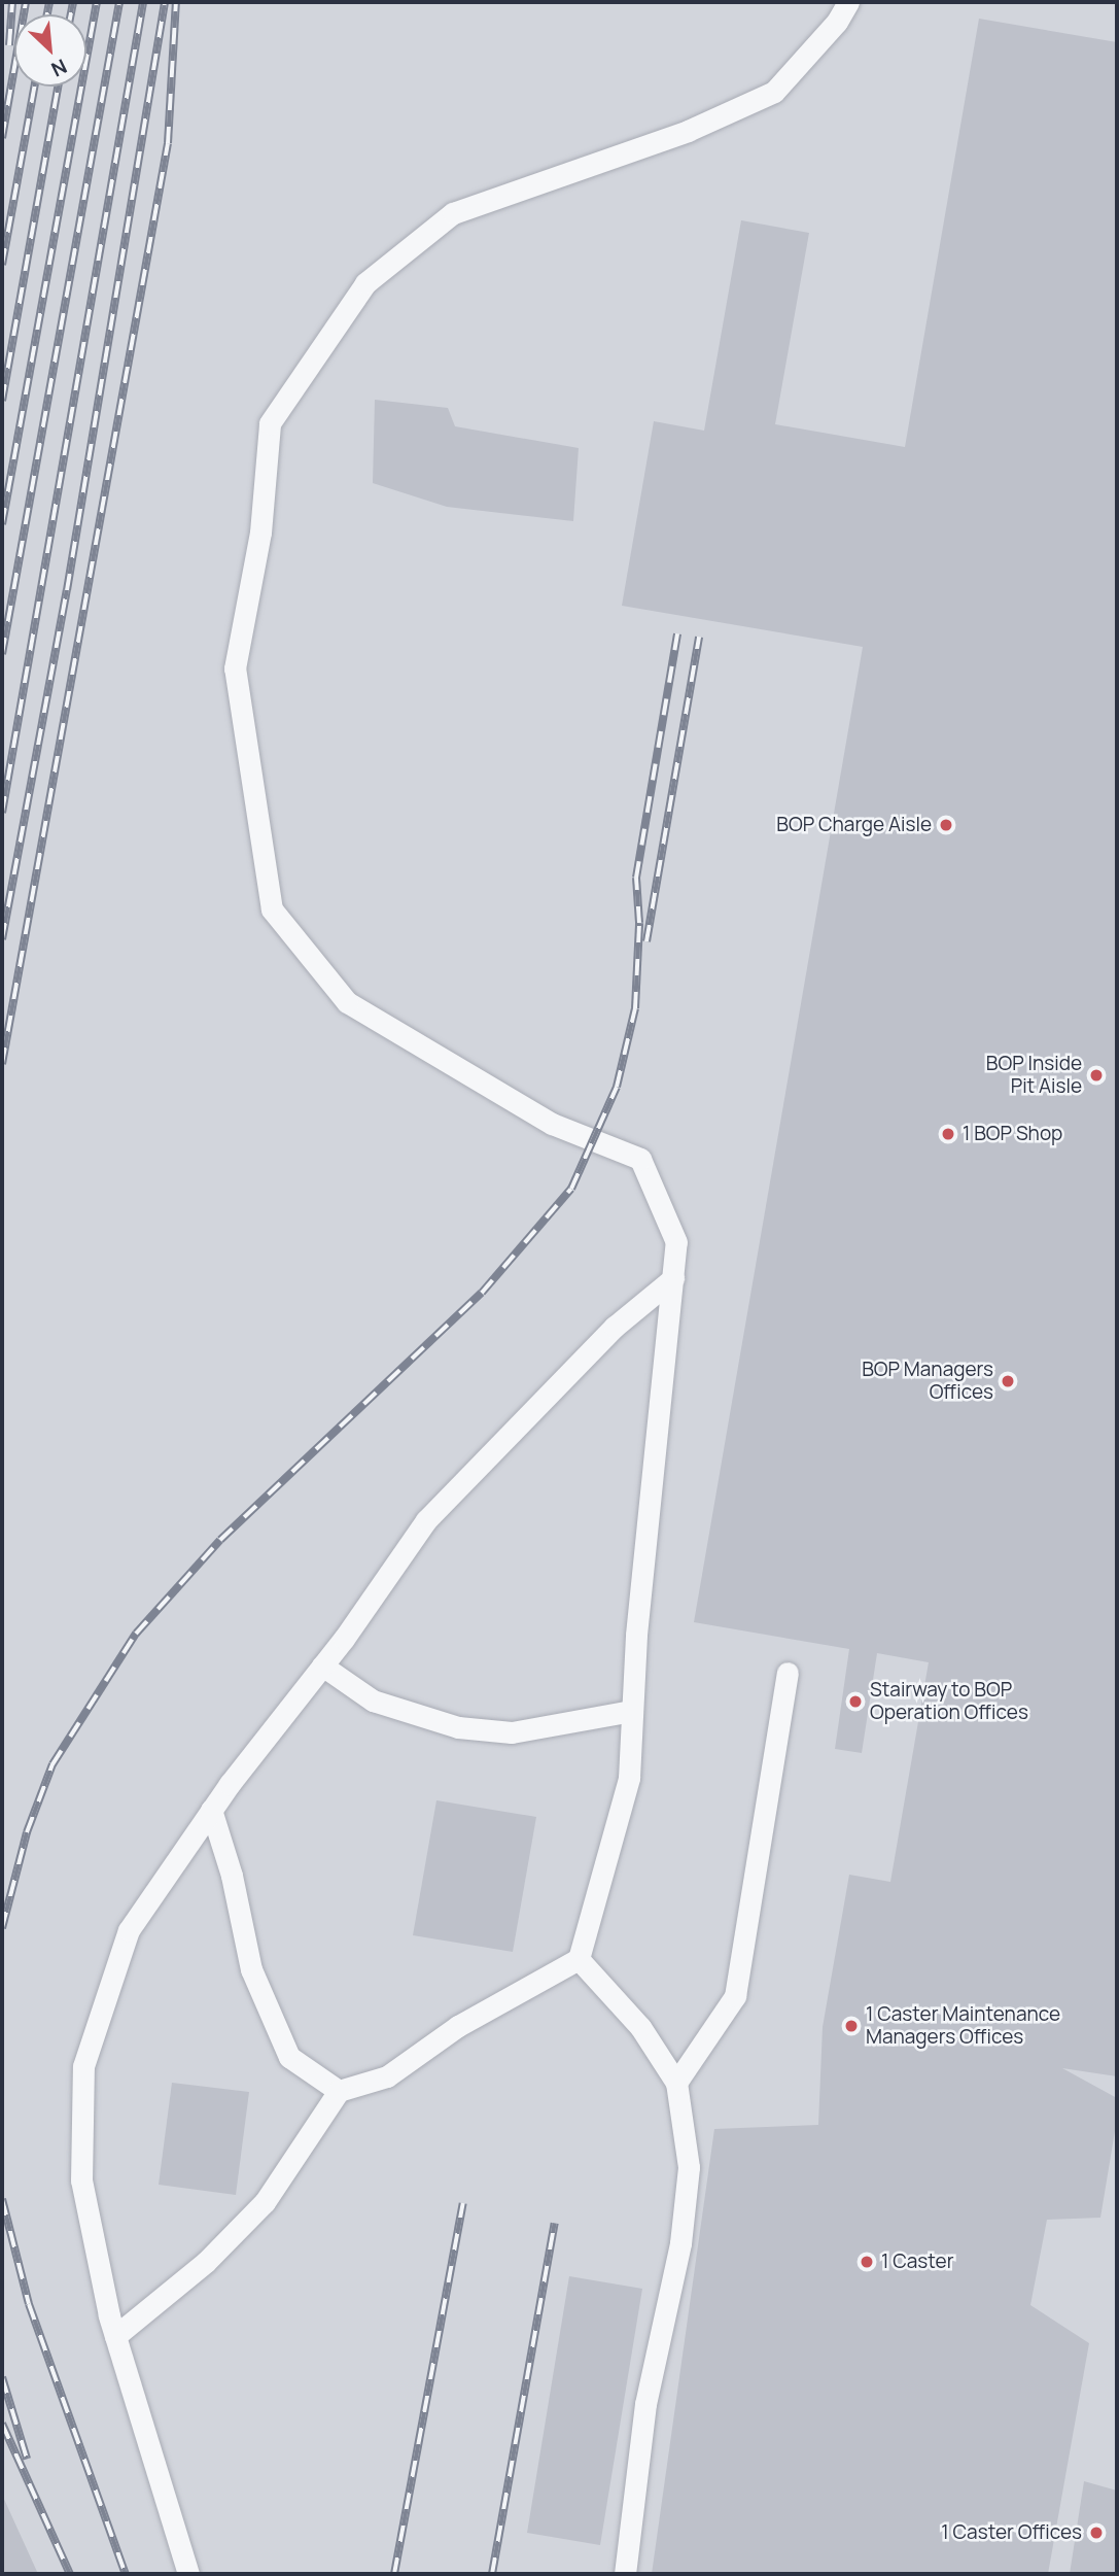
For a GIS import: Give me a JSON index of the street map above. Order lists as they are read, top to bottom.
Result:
{
  "places": [
    "BOP Charge Aisle",
    "BOP Inside Pit Aisle",
    "1 BOP Shop",
    "BOP Managers Offices",
    "Stairway to BOP Operation Offices",
    "1 Caster Maintenance Managers Offices",
    "1 Caster",
    "1 Caster Offices"
  ],
  "north": "bottom right"
}
